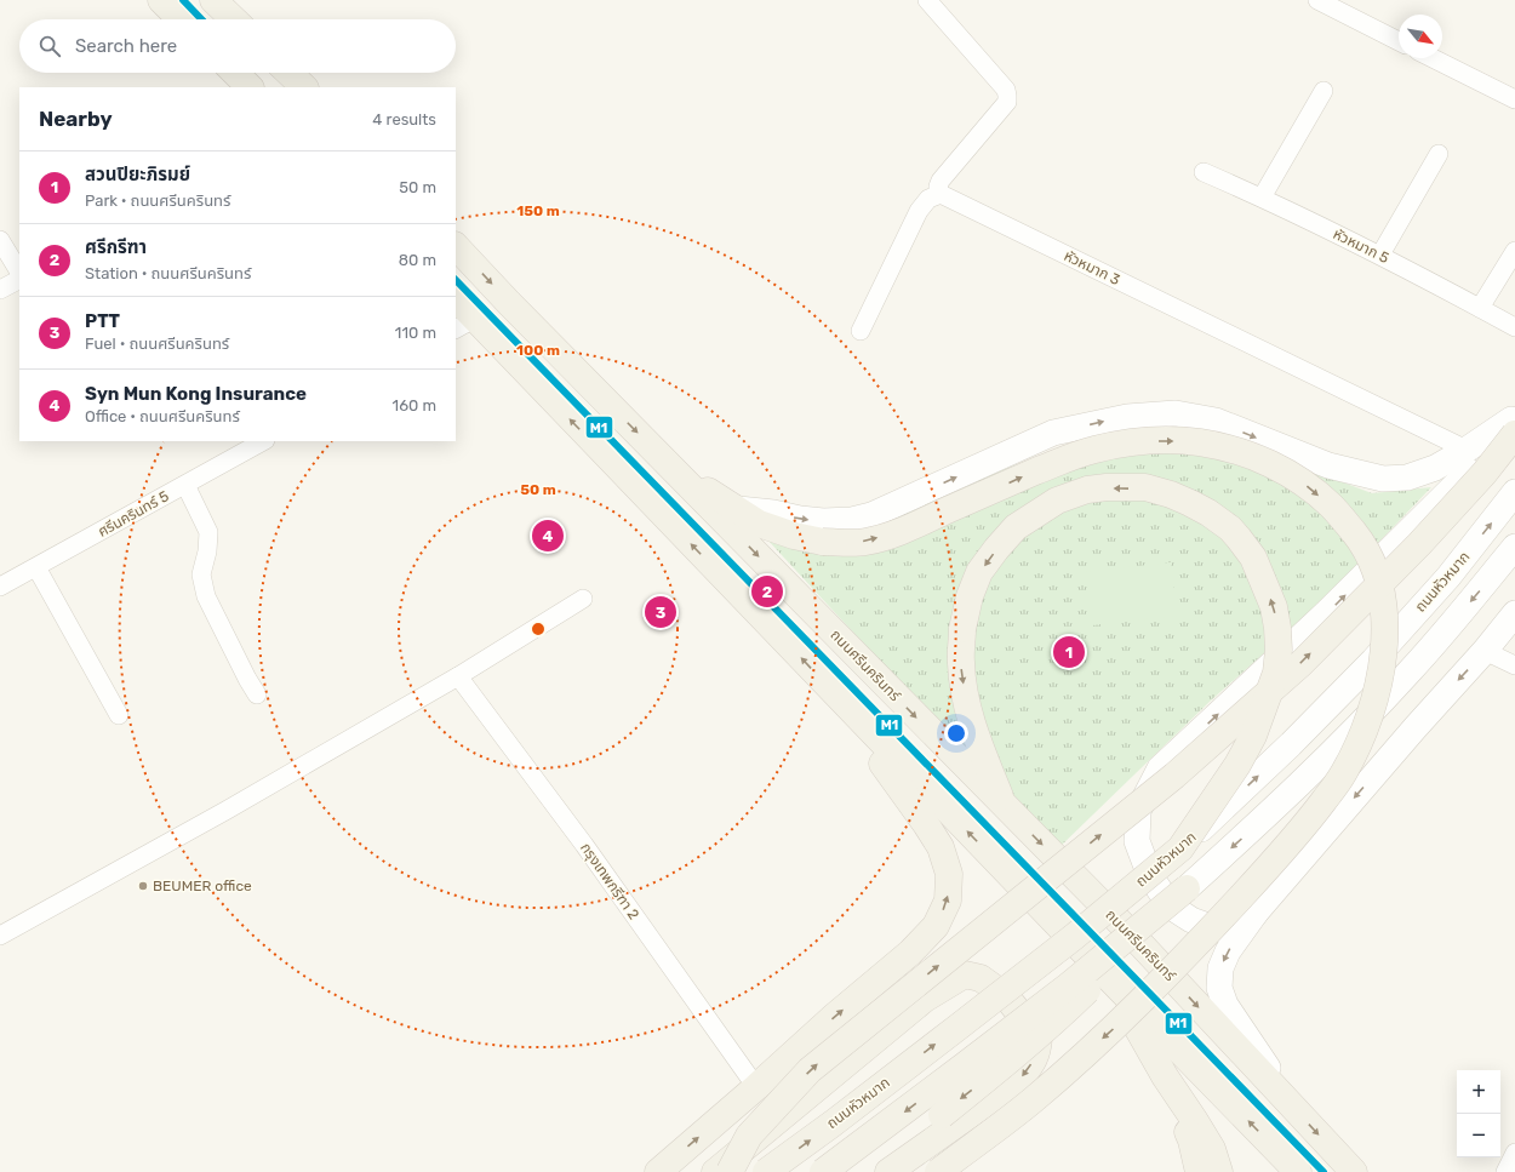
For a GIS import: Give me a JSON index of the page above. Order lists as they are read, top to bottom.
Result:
{
  "streets": {
    "main road": ["ถนนหัวหมาก", "ถนนศรีนครินทร์"],
    "street": [
      "หัวหมาก 5",
      "หัวหมาก 3",
      "ศรีนครินทร์ 5",
      "กรุงเทพกรีฑา 2"
    ]
  },
  "places": ["BEUMER office"],
  "lines": ["transit line M1"],
  "north": "bottom right",
  "page": {
    "search": "Search here",
    "heading": ["Nearby", "4 results"],
    "list": [
      {
        "mark": "1",
        "name": "สวนปิยะภิรมย์",
        "note": "Park · ถนนศรีนครินทร์",
        "value": "50 m"
      },
      {
        "mark": "2",
        "name": "ศรีกรีฑา",
        "note": "Station · ถนนศรีนครินทร์",
        "value": "80 m"
      },
      {
        "mark": "3",
        "name": "PTT",
        "note": "Fuel · ถนนศรีนครินทร์",
        "value": "110 m"
      },
      {
        "mark": "4",
        "name": "Syn Mun Kong Insurance",
        "note": "Office · ถนนศรีนครินทร์",
        "value": "160 m"
      }
    ],
    "pins": [
      "4",
      "2",
      "3",
      "1"
    ],
    "map_buttons": ["+", "−"]
  },
  "rings": ["150 m", "100 m", "50 m"]
}
